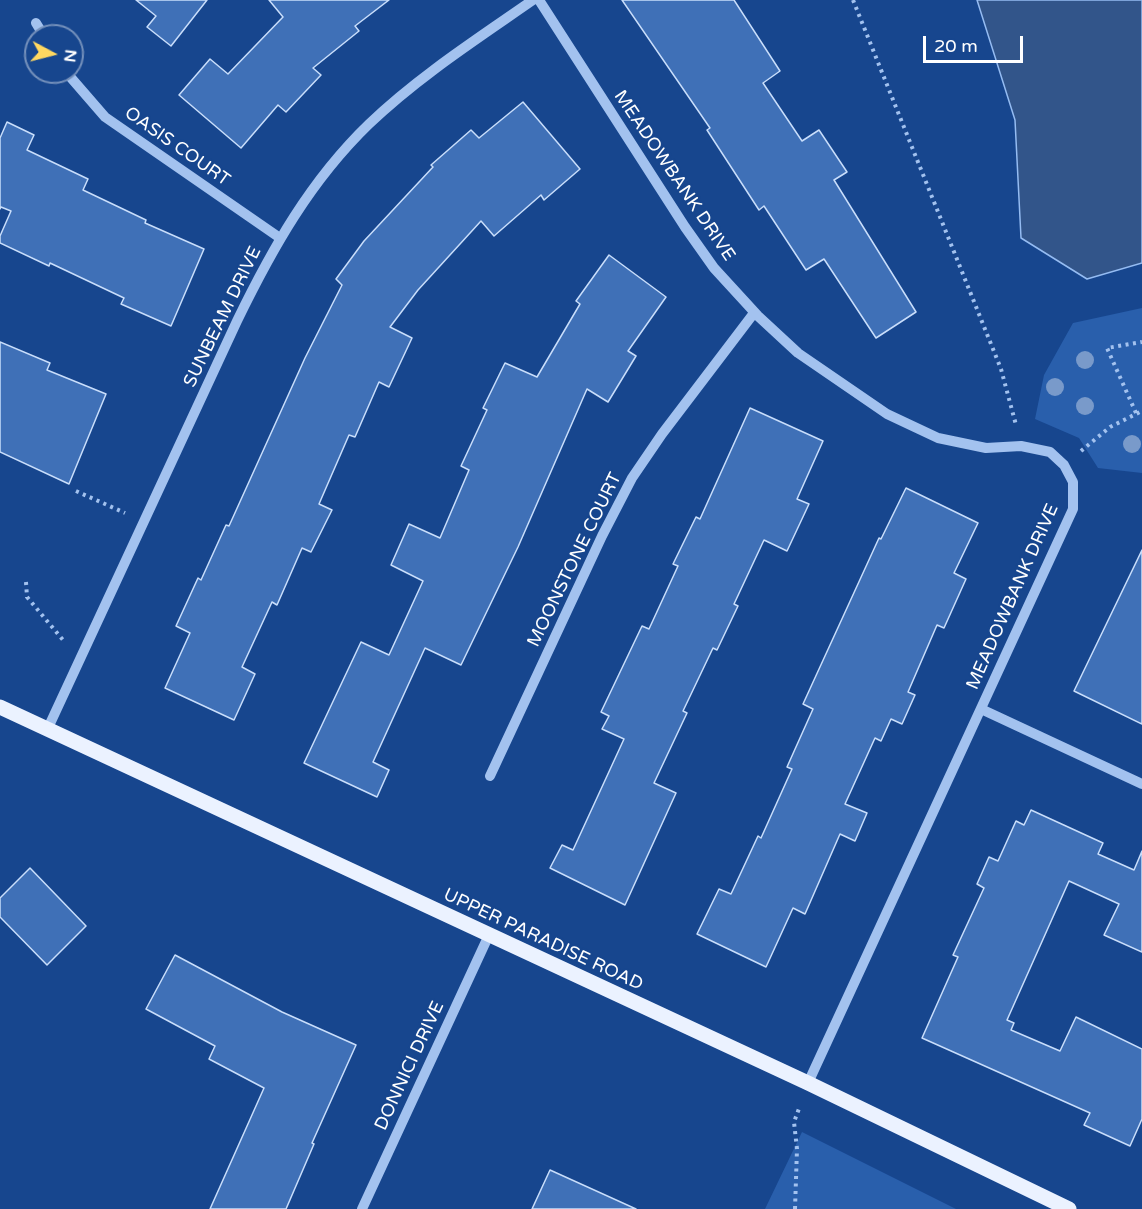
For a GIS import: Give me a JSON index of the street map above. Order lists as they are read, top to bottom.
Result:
{
  "streets": {
    "main road": ["UPPER PARADISE ROAD"],
    "street": [
      "OASIS COURT",
      "MEADOWBANK DRIVE",
      "SUNBEAM DRIVE",
      "MOONSTONE COURT",
      "DONNICI DRIVE"
    ]
  },
  "crossings": [
    ["OASIS COURT", "SUNBEAM DRIVE"],
    ["MEADOWBANK DRIVE", "MOONSTONE COURT"],
    ["MEADOWBANK DRIVE", "UPPER PARADISE ROAD"],
    ["SUNBEAM DRIVE", "UPPER PARADISE ROAD"],
    ["UPPER PARADISE ROAD", "DONNICI DRIVE"]
  ],
  "scale_bar": "20 m",
  "north": "right"
}
